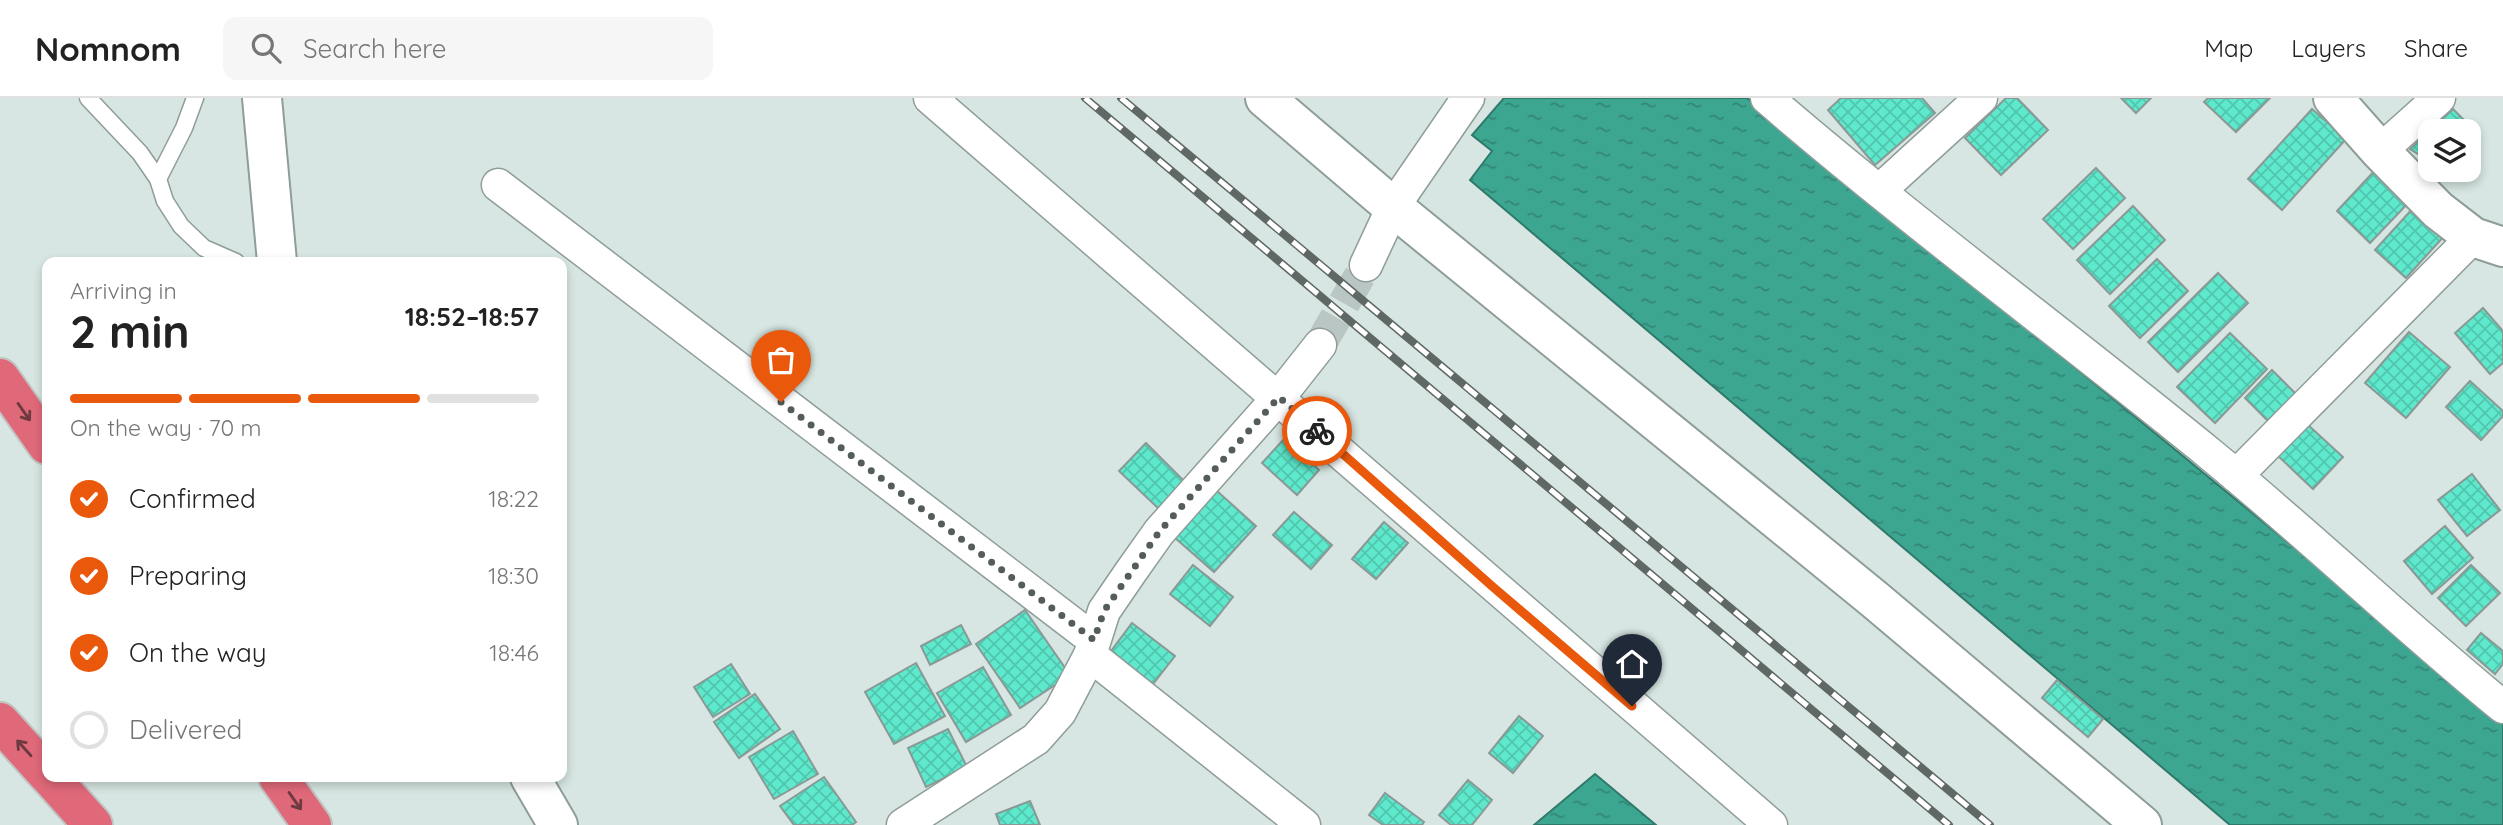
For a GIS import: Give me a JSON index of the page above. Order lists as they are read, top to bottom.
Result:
{
  "page": {
    "header": "Nomnom",
    "search": "Search here",
    "nav": ["Map", "Layers", "Share"],
    "heading": ["2 min", "Arriving in", "18:52–18:57"],
    "bar": "On the way · 70 m",
    "list": [
      ["Confirmed", "18:22"],
      ["Preparing", "18:30"],
      ["On the way", "18:46"],
      "Delivered"
    ]
  }
}
